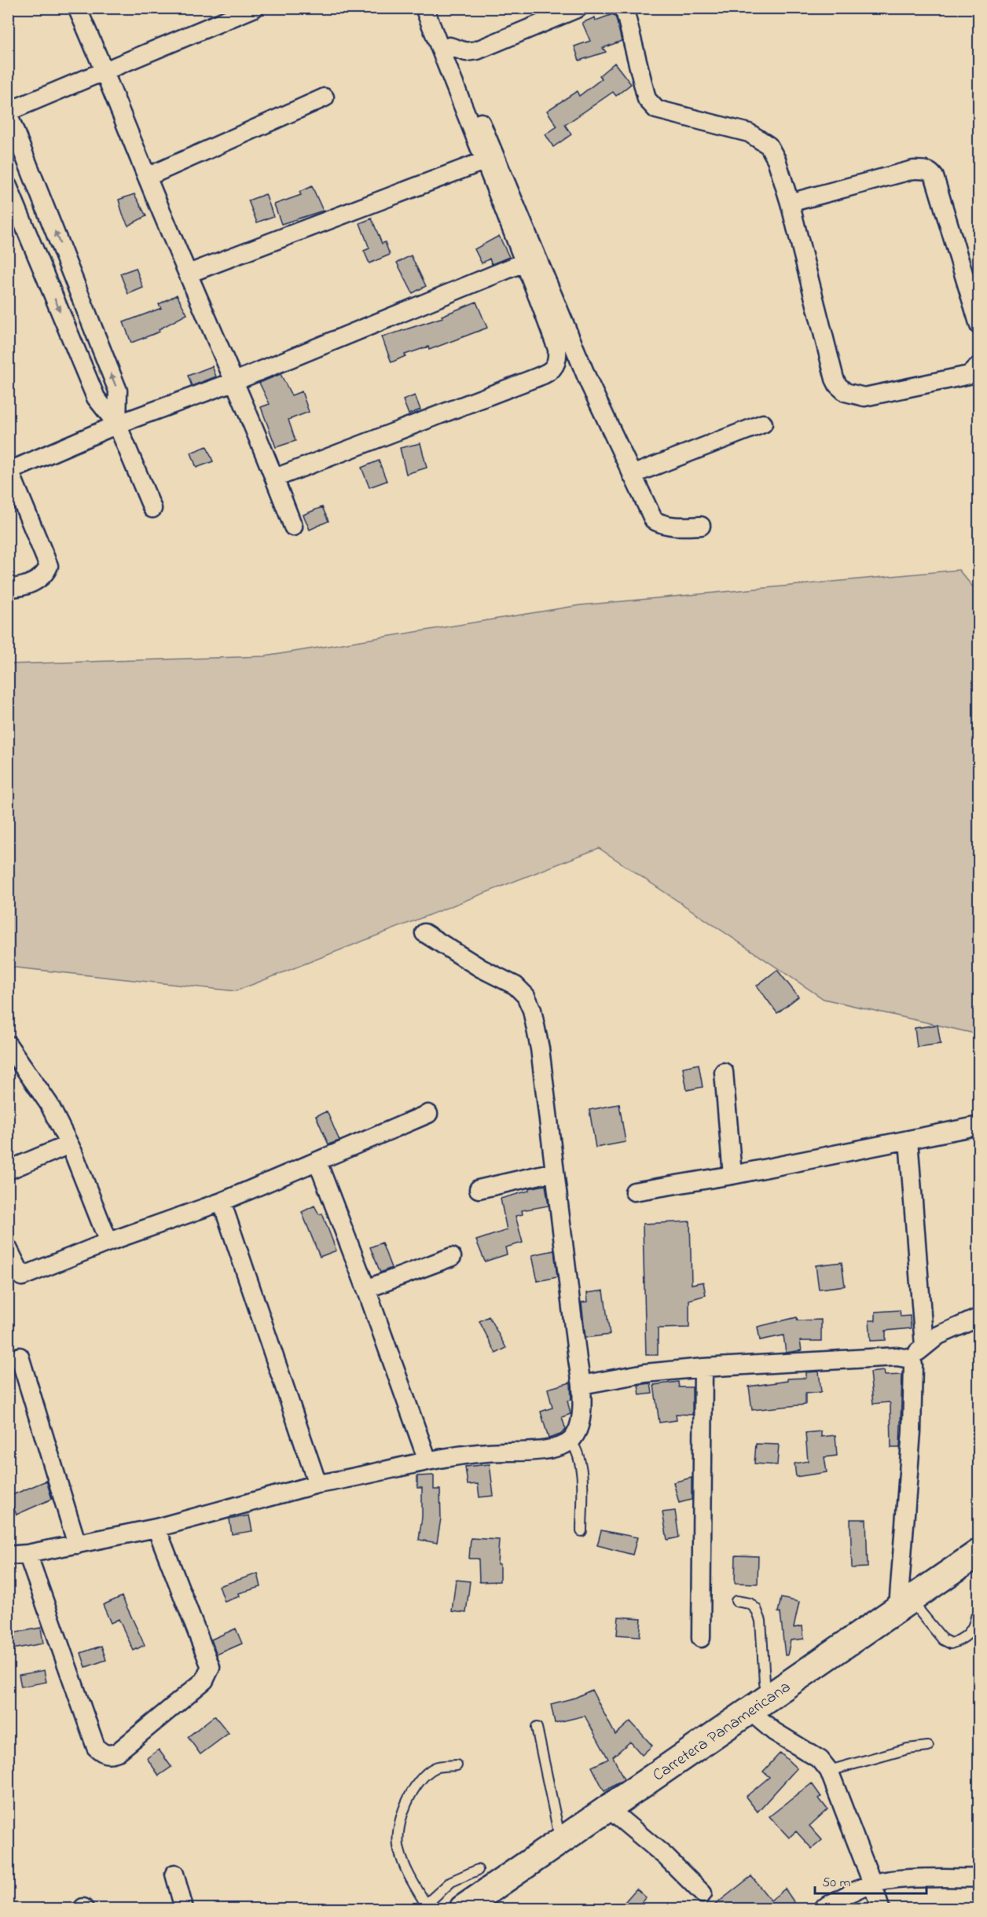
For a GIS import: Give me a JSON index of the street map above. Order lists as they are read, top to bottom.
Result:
{
  "streets": {
    "highway": ["Carretera Panamericana"]
  },
  "scale_bar": "50 m"
}
